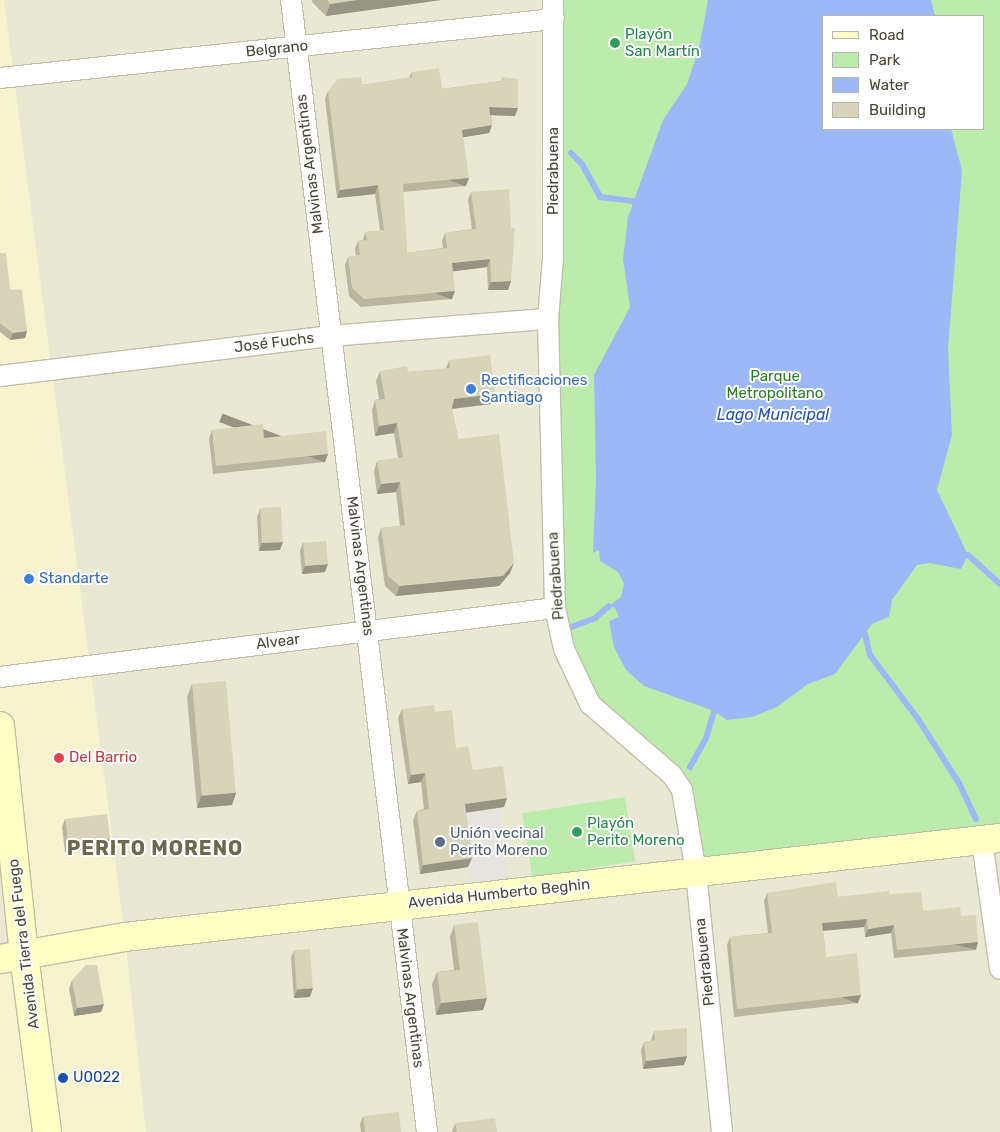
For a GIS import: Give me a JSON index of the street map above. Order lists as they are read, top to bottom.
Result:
{
  "streets": {
    "street": [
      "Belgrano",
      "Malvinas Argentinas",
      "Piedrabuena",
      "José Fuchs",
      "Alvear",
      "Avenida Humberto Beghin",
      "Avenida Tierra del Fuego"
    ]
  },
  "crossings": [
    ["Belgrano", "Malvinas Argentinas"],
    ["Belgrano", "Piedrabuena"],
    ["Malvinas Argentinas", "José Fuchs"],
    ["Malvinas Argentinas", "Alvear"],
    ["Malvinas Argentinas", "Avenida Humberto Beghin"],
    ["Piedrabuena", "José Fuchs"],
    ["Piedrabuena", "Alvear"],
    ["Piedrabuena", "Avenida Humberto Beghin"],
    ["Avenida Humberto Beghin", "Avenida Tierra del Fuego"]
  ],
  "districts": ["PERITO MORENO"],
  "water": ["Lago Municipal"],
  "parks": ["Parque Metropolitano"],
  "places": [
    "Playón San Martín",
    "Rectificaciones Santiago",
    "Standarte",
    "Del Barrio",
    "Playón Perito Moreno",
    "Unión vecinal Perito Moreno",
    "U0022"
  ],
  "legend": [
    "Road",
    "Park",
    "Water",
    "Building"
  ]
}
